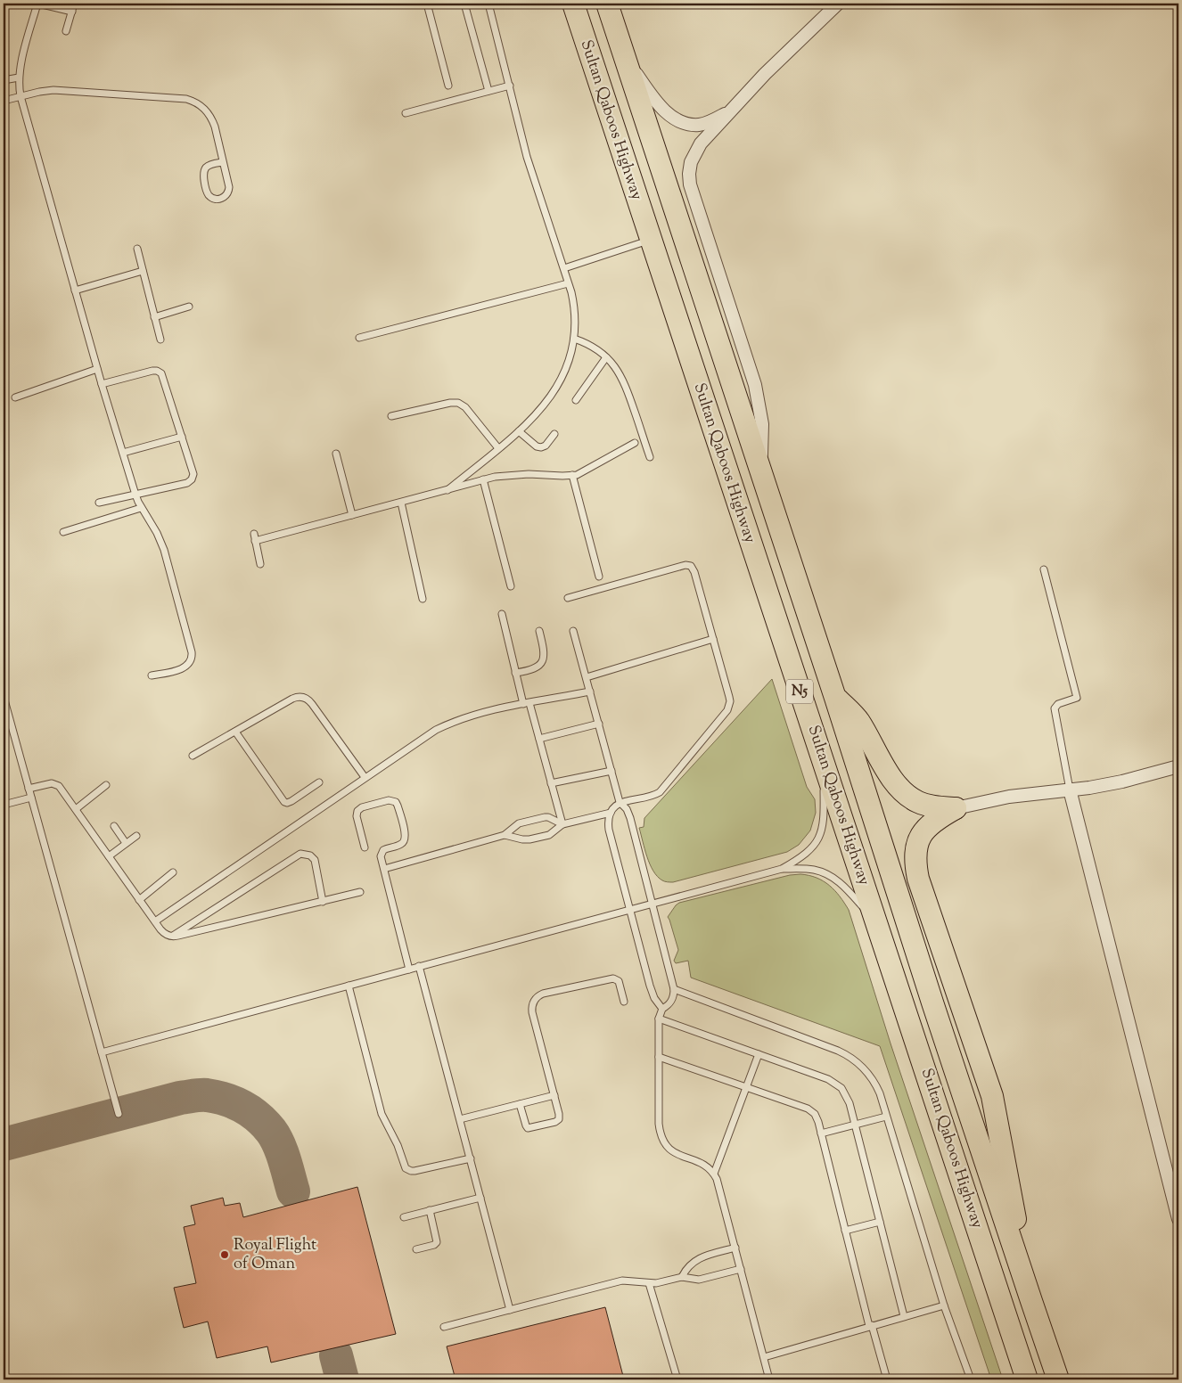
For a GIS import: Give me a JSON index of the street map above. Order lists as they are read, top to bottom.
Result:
{
  "streets": {
    "highway": ["Sultan Qaboos Highway", "N5"]
  },
  "places": ["Royal Flight of Oman"]
}
